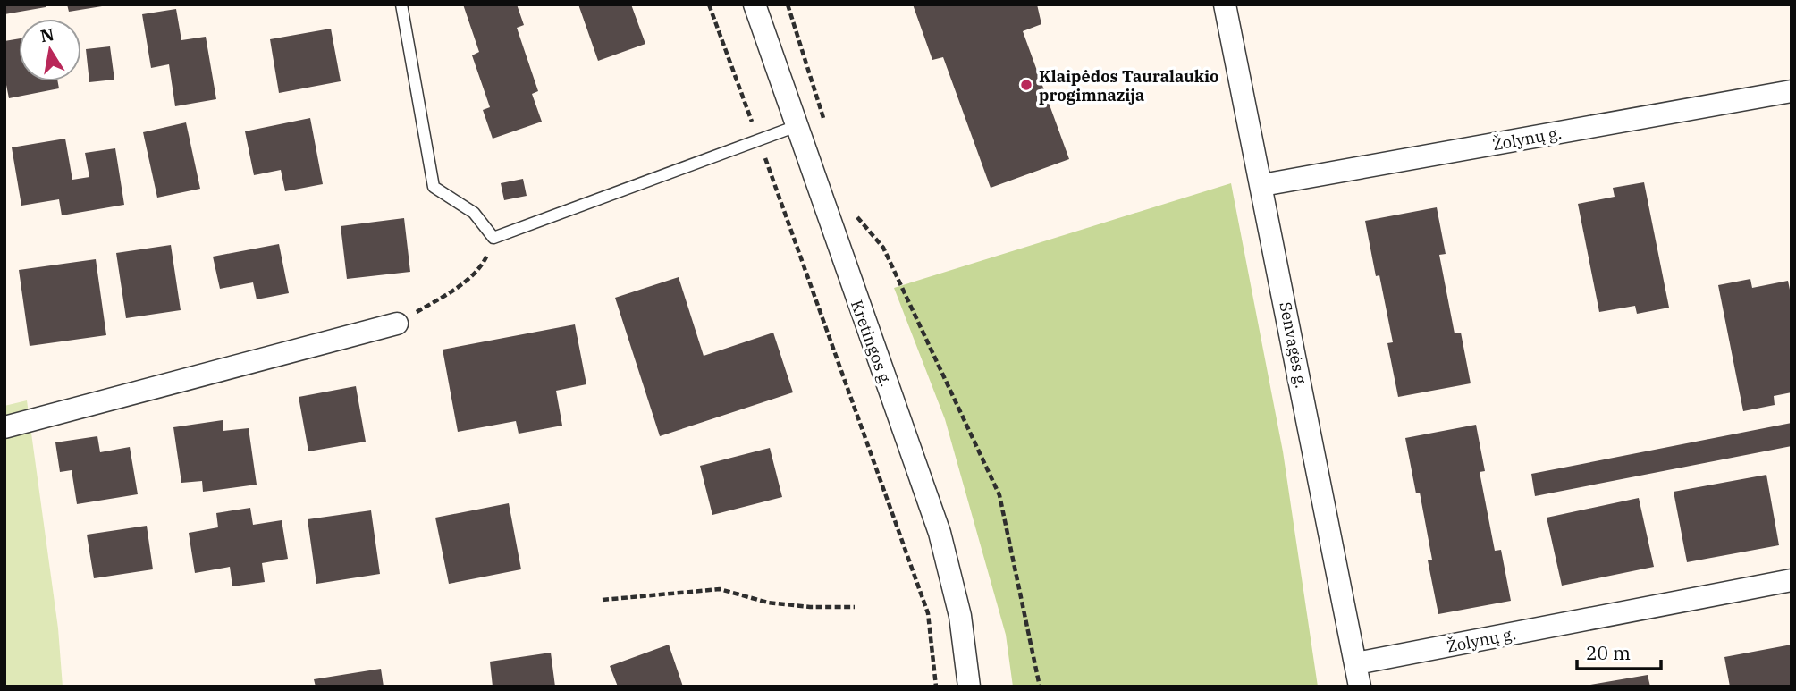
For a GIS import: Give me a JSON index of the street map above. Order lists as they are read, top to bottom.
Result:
{
  "streets": {
    "street": ["Žolynų g.", "Kretingos g.", "Senvagės g."]
  },
  "crossings": [
    ["Žolynų g.", "Senvagės g."]
  ],
  "places": ["Klaipėdos Tauralaukio progimnazija"],
  "scale_bar": "20 m",
  "north": "top"
}
